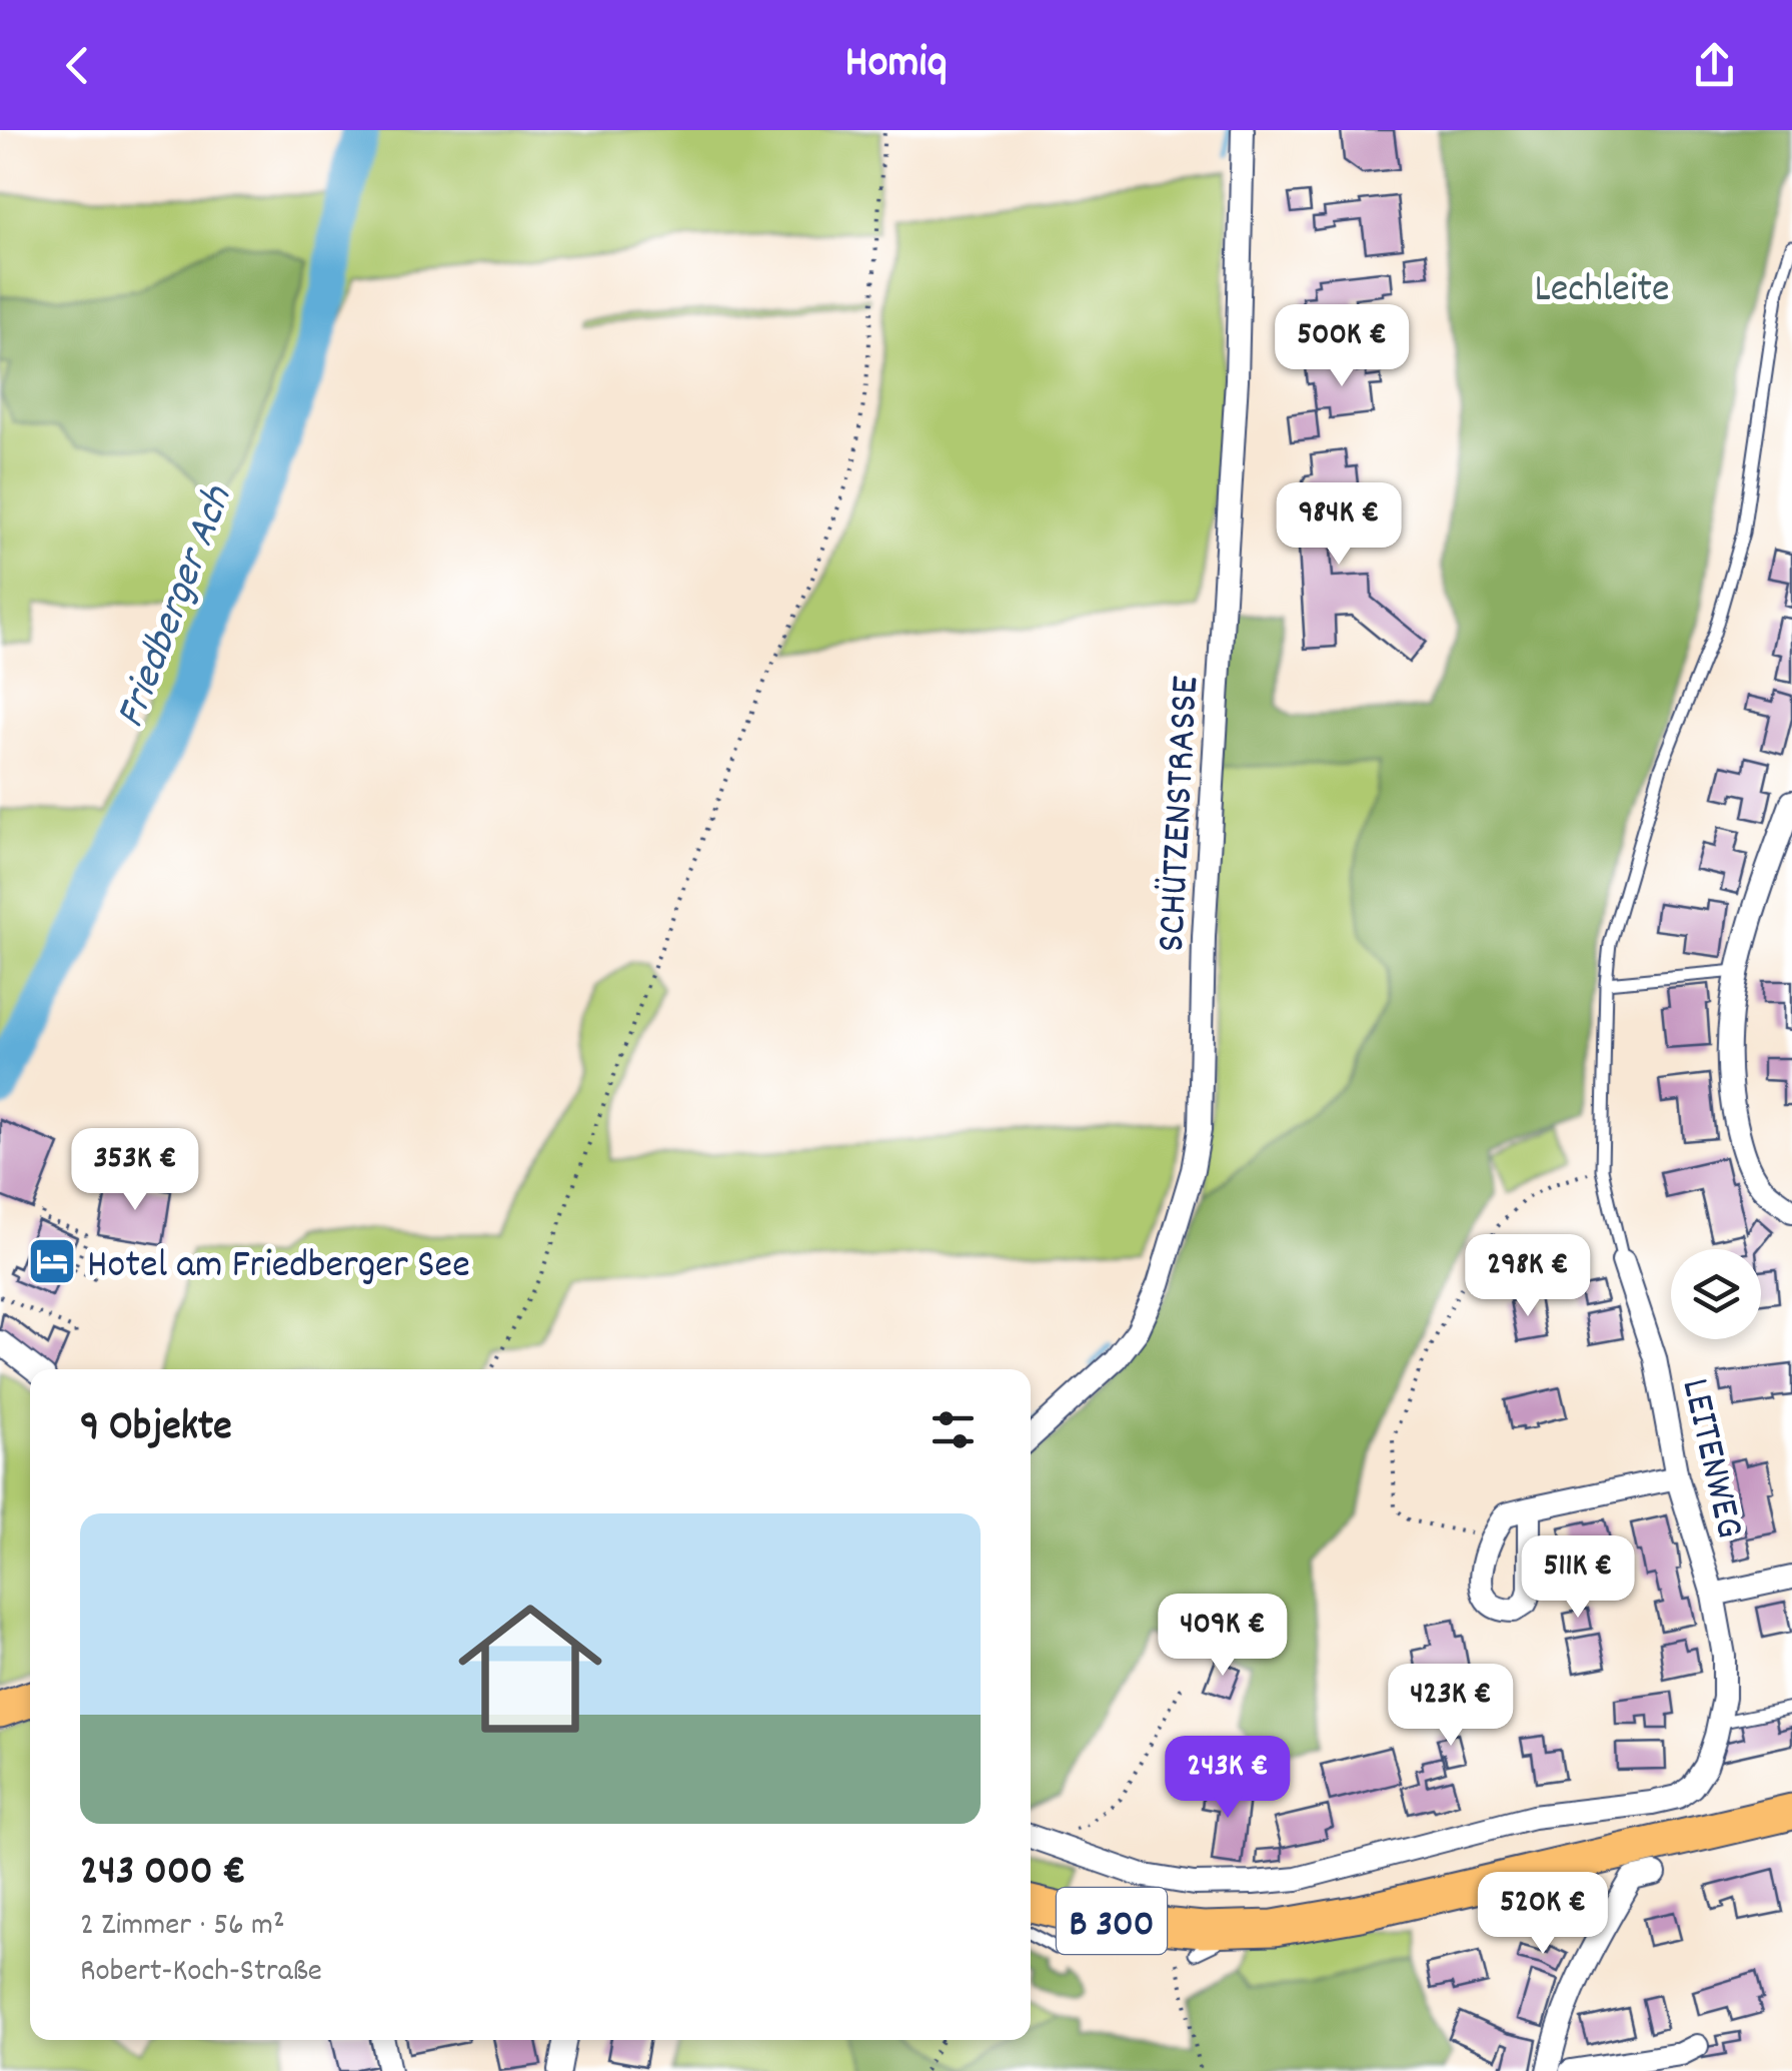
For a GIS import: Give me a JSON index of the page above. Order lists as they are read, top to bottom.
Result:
{
  "streets": {
    "main road": ["B 300"],
    "street": ["SCHÜTZENSTRASSE", "LEITENWEG"]
  },
  "water": ["Friedberger Ach"],
  "parks": ["Lechleite"],
  "places": {
    "hotel": ["Hotel am Friedberger See"]
  },
  "page": {
    "header": "Homiq",
    "price": [
      "500K €",
      "984K €",
      "353K €",
      "298K €",
      "511K €",
      "409K €",
      "423K €",
      "243K €",
      "520K €"
    ],
    "heading": "9 Objekte",
    "list": [
      {
        "name": "243 000 €",
        "note": "2 Zimmer · 56 m² · Robert-Koch-Straße"
      }
    ]
  }
}
